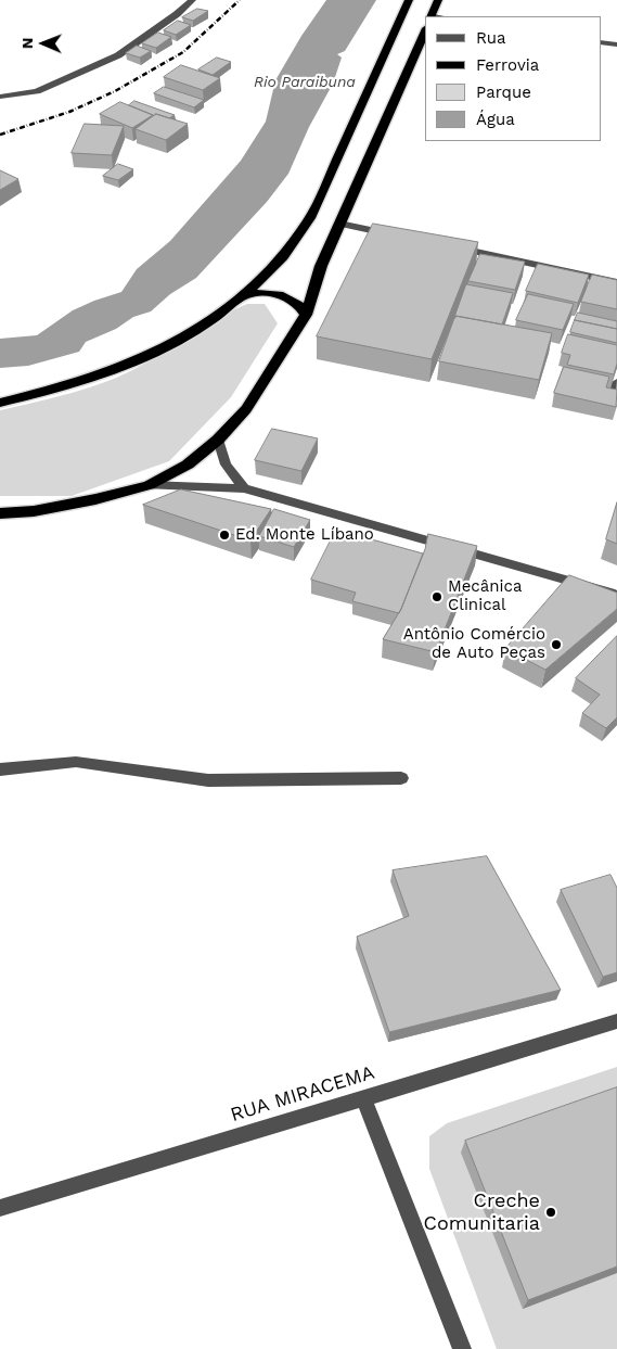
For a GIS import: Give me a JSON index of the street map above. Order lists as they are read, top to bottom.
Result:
{
  "streets": {
    "street": ["RUA MIRACEMA"]
  },
  "water": ["Rio Paraibuna"],
  "places": [
    "Ed. Monte Líbano",
    "Mecânica Clinical",
    "Antônio Comércio de Auto Peças",
    "Creche Comunitaria"
  ],
  "legend": [
    "Rua",
    "Ferrovia",
    "Parque",
    "Água"
  ],
  "north": "left"
}
